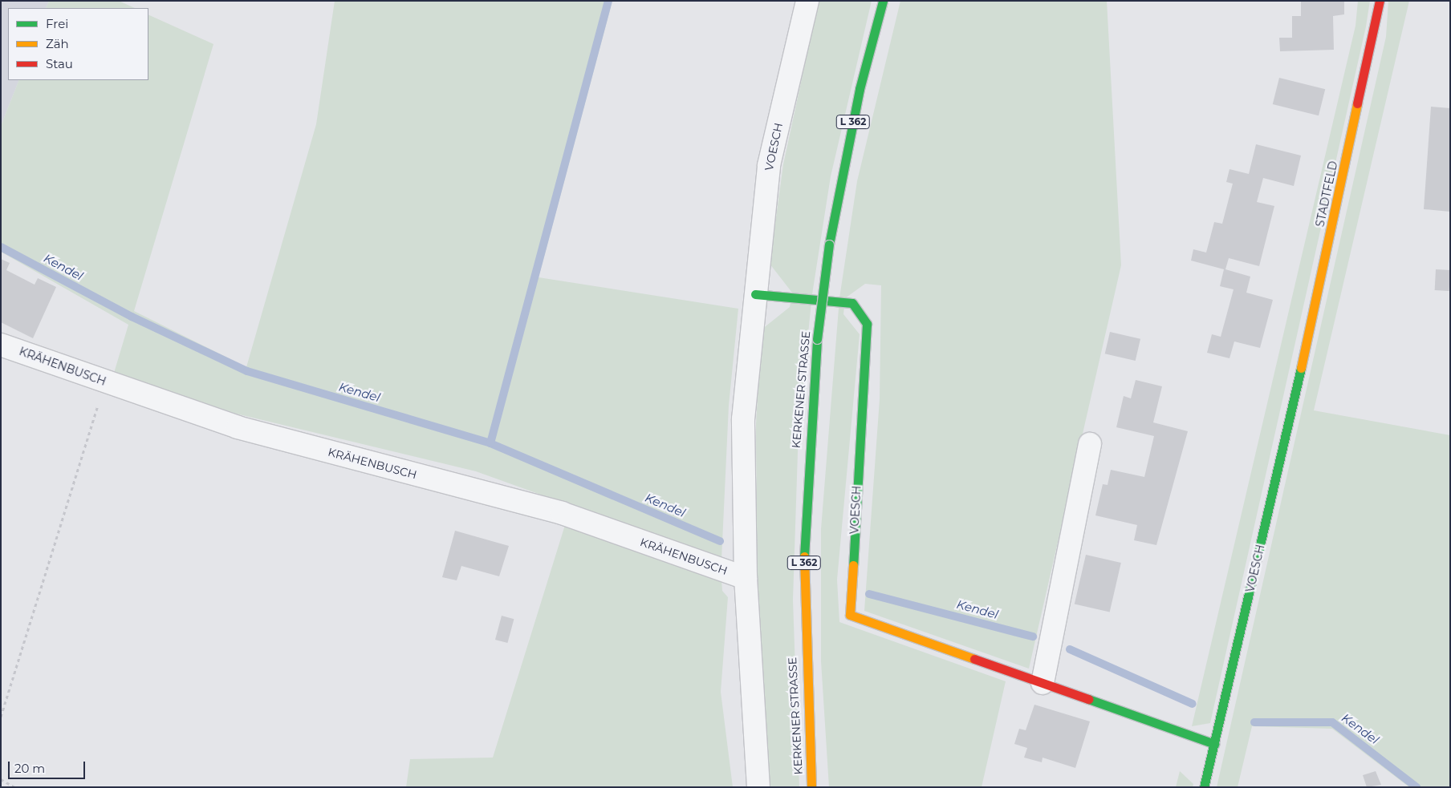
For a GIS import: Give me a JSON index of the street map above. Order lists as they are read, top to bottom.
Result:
{
  "streets": {
    "street": [
      "L 362",
      "VOESCH",
      "STADTFELD",
      "KRÄHENBUSCH",
      "KERKENER STRASSE"
    ]
  },
  "crossings": [
    ["VOESCH", "STADTFELD"],
    ["VOESCH", "KRÄHENBUSCH"]
  ],
  "water": ["Kendel"],
  "legend": ["Frei", "Zäh", "Stau"],
  "scale_bar": "20 m"
}
